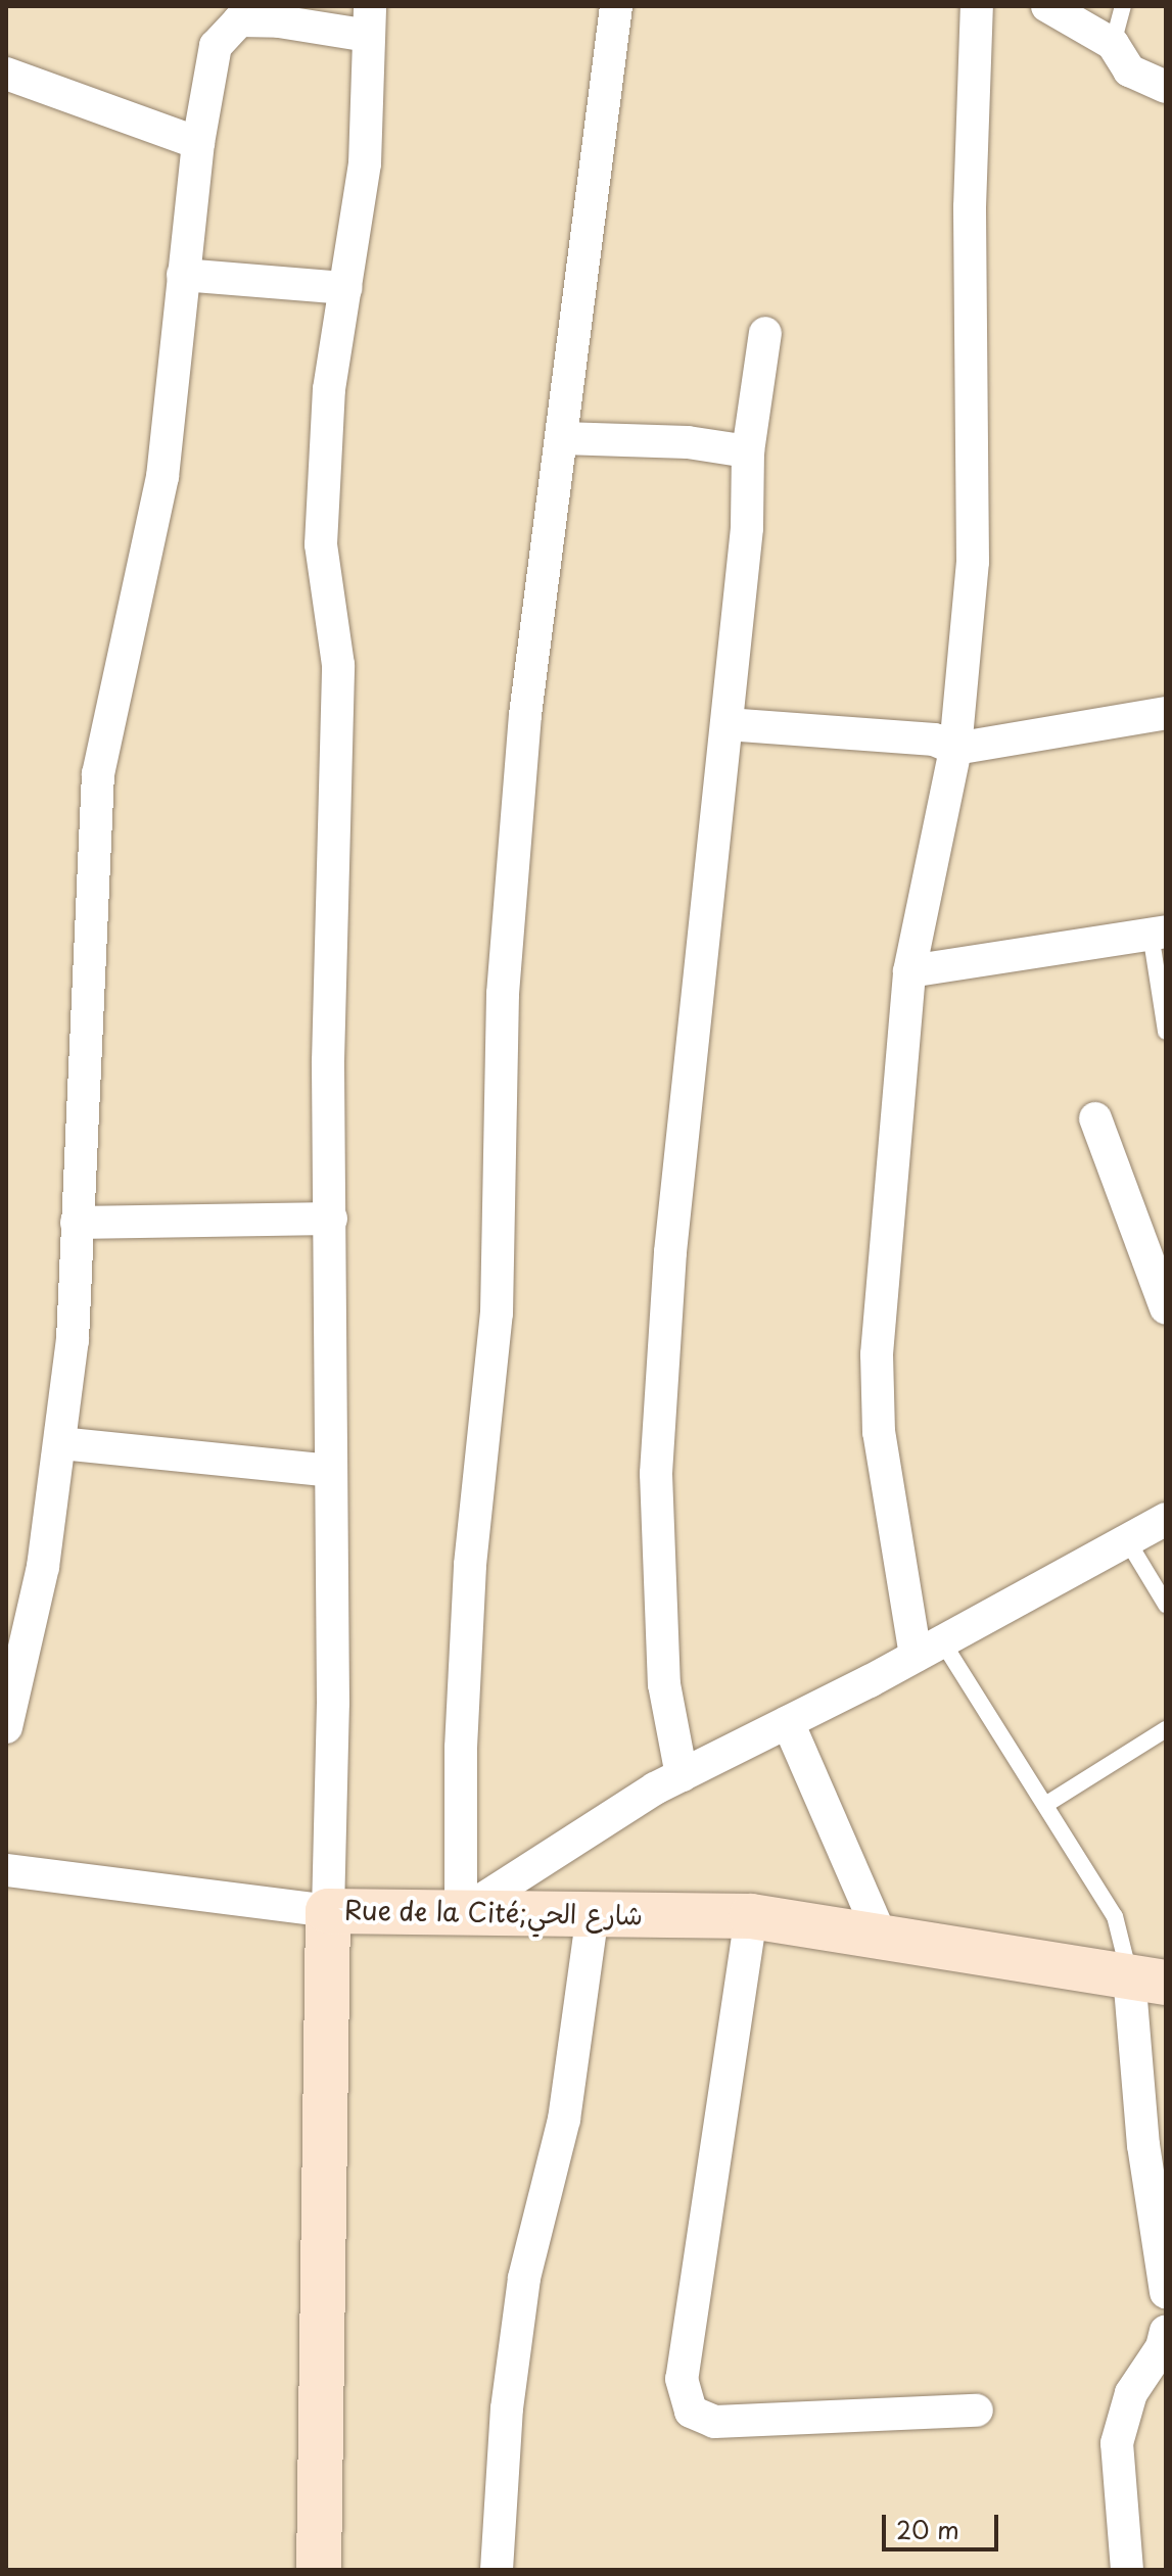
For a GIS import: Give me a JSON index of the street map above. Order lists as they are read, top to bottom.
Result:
{
  "streets": {
    "street": ["Rue de la Cité;شارع الحي"]
  },
  "scale_bar": "20 m"
}
